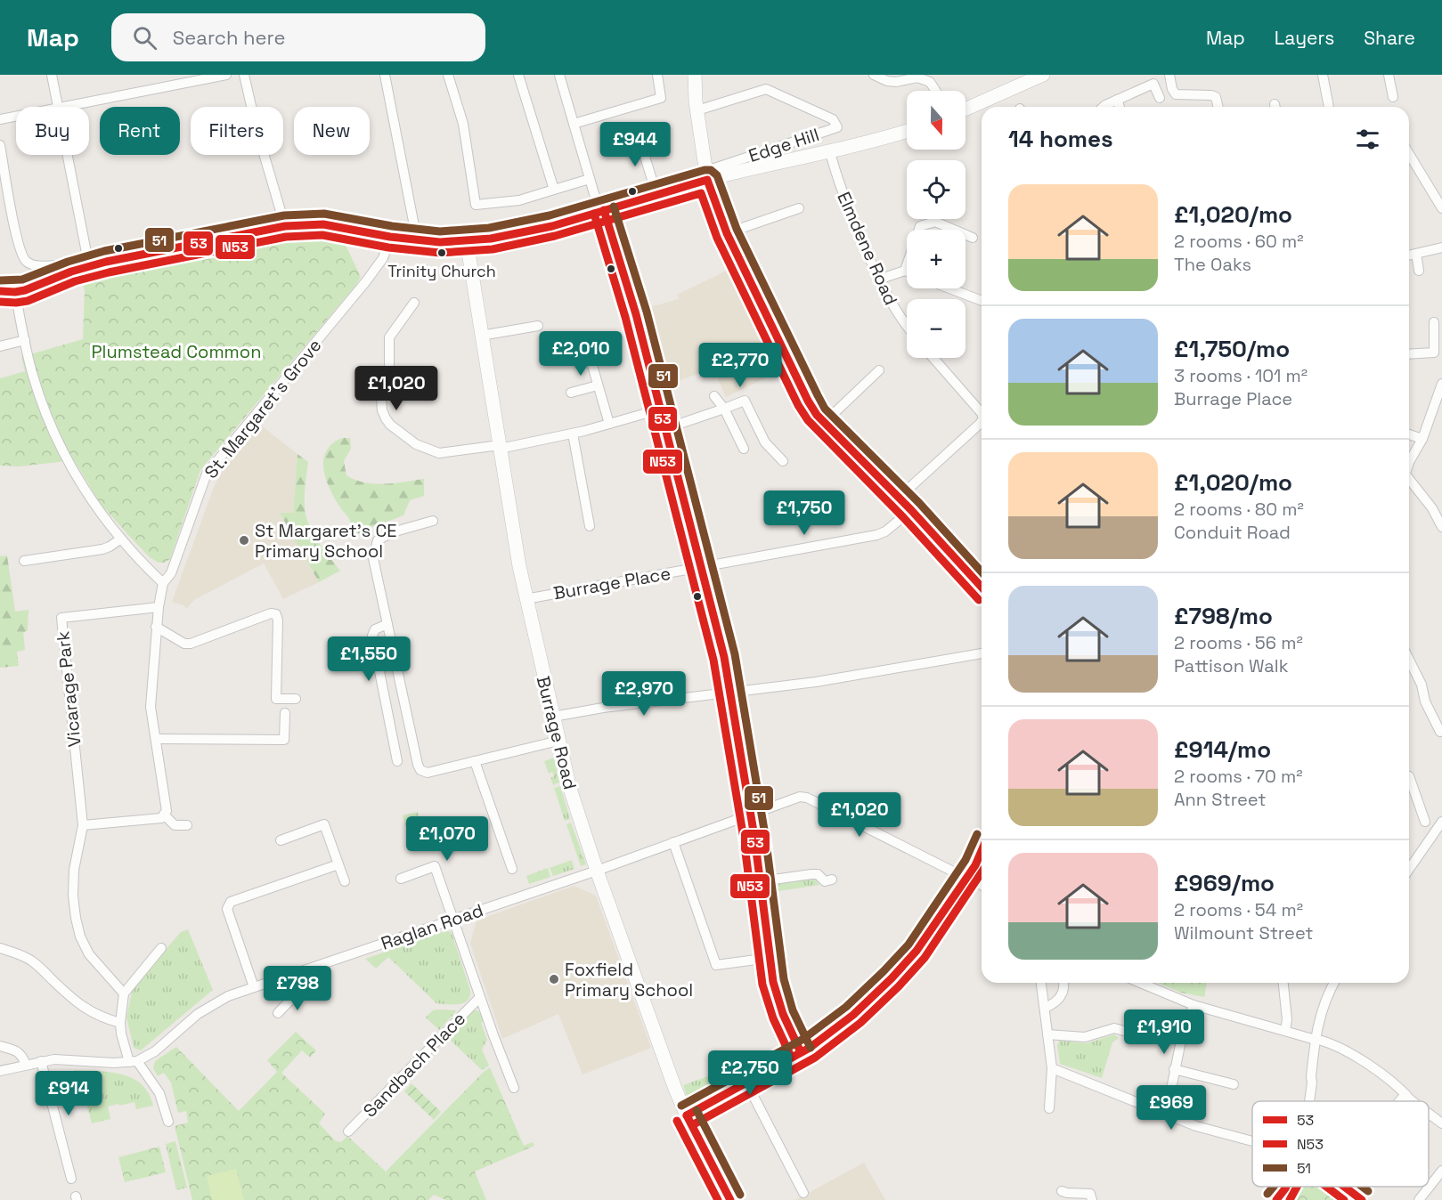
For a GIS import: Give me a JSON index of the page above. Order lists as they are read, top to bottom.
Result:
{
  "streets": {
    "street": [
      "Edge Hill",
      "Elmdene Road",
      "St. Margaret's Grove",
      "Burrage Place",
      "Vicarage Park",
      "Burrage Road",
      "Raglan Road",
      "Sandbach Place"
    ]
  },
  "crossings": [
    ["St. Margaret's Grove", "Vicarage Park"],
    ["Burrage Place", "Burrage Road"],
    ["Burrage Road", "Raglan Road"],
    ["Raglan Road", "Sandbach Place"]
  ],
  "parks": ["Plumstead Common"],
  "places": ["Trinity Church", "St Margaret's CE Primary School", "Foxfield Primary School"],
  "lines": ["transit line 51", "transit line 53", "transit line N53"],
  "legend": ["53", "N53", "51"],
  "north": "bottom",
  "page": {
    "header": "Map",
    "search": "Search here",
    "nav": ["Map", "Layers", "Share"],
    "map_buttons": ["+", "−"],
    "chip": [
      "Buy",
      "Rent",
      "Filters",
      "New"
    ],
    "heading": "14 homes",
    "price": [
      "£944",
      "£2,010",
      "£2,770",
      "£1,020",
      "£1,750",
      "£1,550",
      "£2,970",
      "£1,020",
      "£1,070",
      "£798",
      "£1,910",
      "£2,750",
      "£914",
      "£969"
    ],
    "list": [
      {
        "name": "£1,020/mo",
        "note": "2 rooms · 60 m² · The Oaks"
      },
      {
        "name": "£1,750/mo",
        "note": "3 rooms · 101 m² · Burrage Place"
      },
      {
        "name": "£1,020/mo",
        "note": "2 rooms · 80 m² · Conduit Road"
      },
      {
        "name": "£798/mo",
        "note": "2 rooms · 56 m² · Pattison Walk"
      },
      {
        "name": "£914/mo",
        "note": "2 rooms · 70 m² · Ann Street"
      },
      {
        "name": "£969/mo",
        "note": "2 rooms · 54 m² · Wilmount Street"
      }
    ]
  }
}
